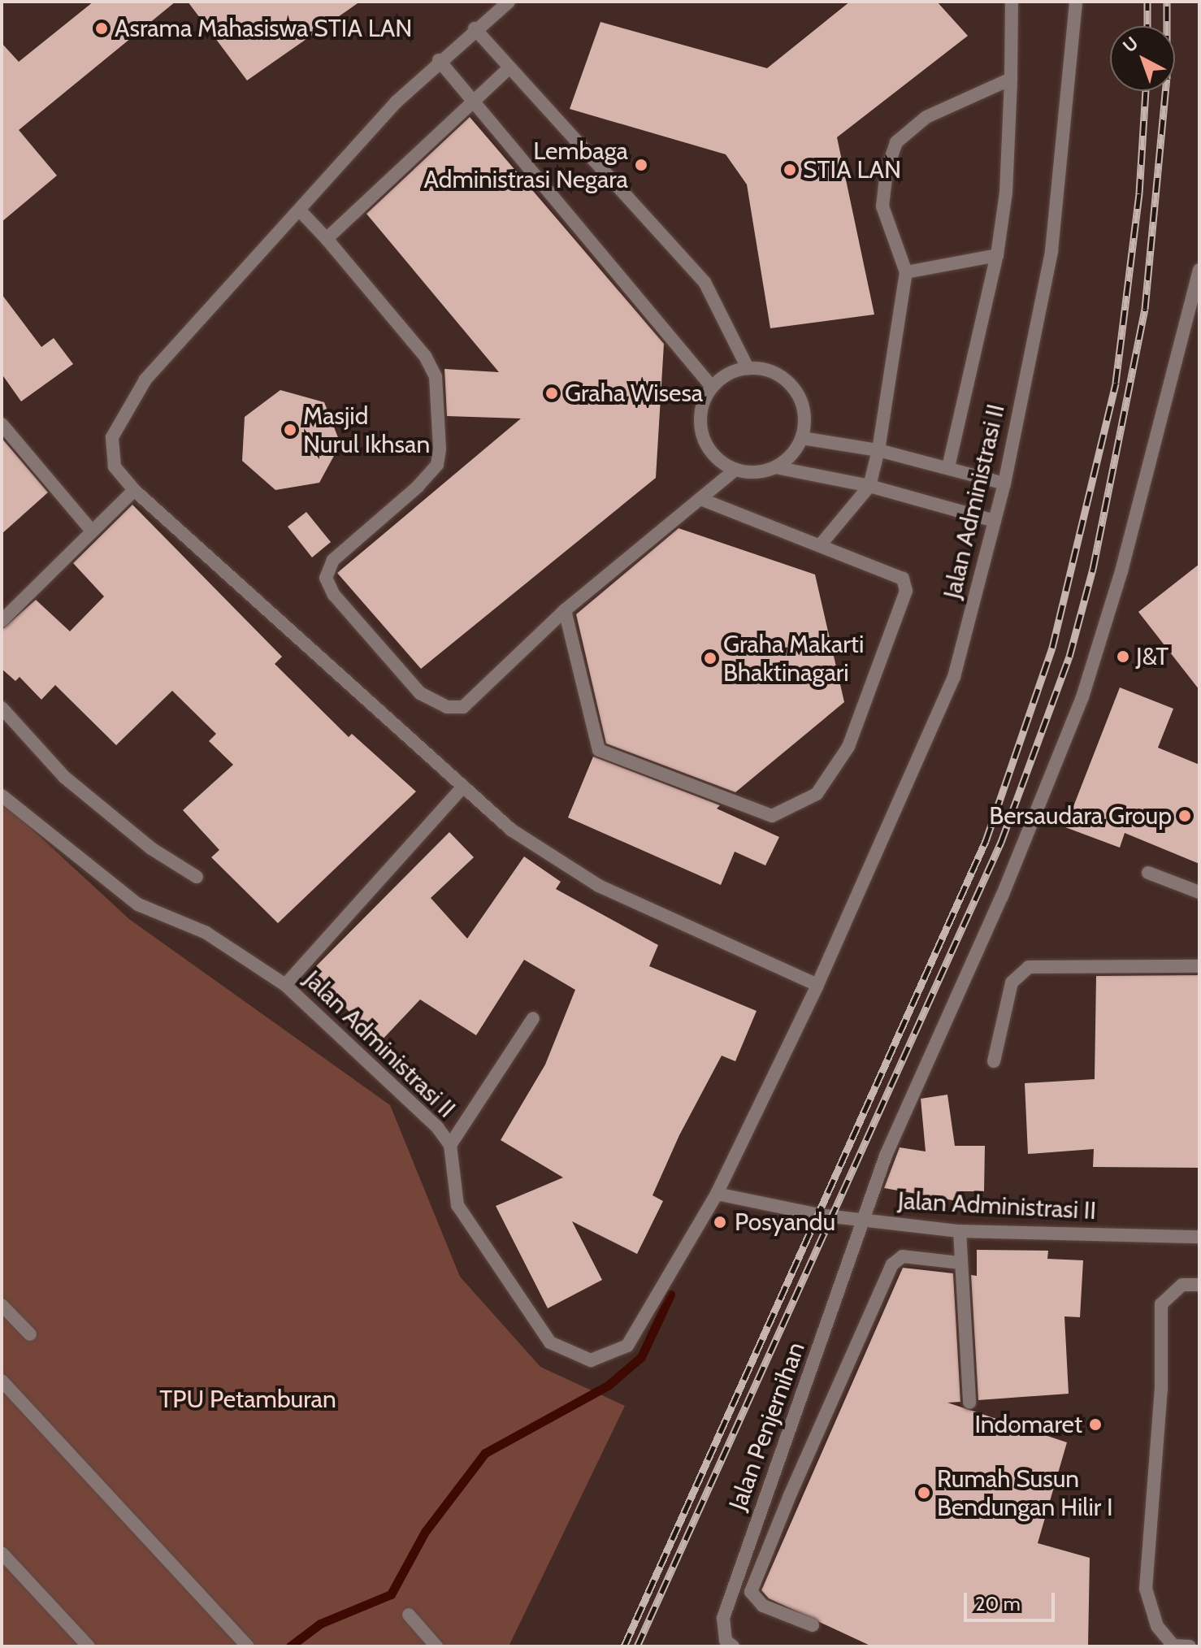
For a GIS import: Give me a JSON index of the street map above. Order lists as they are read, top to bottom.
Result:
{
  "streets": {
    "street": ["Jalan Administrasi II", "Jalan Penjernihan"]
  },
  "crossings": [
    ["Jalan Administrasi II", "Jalan Penjernihan"]
  ],
  "parks": ["TPU Petamburan"],
  "places": [
    "Asrama Mahasiswa STIA LAN",
    "Lembaga Administrasi Negara",
    "STIA LAN",
    "Graha Wisesa",
    "Masjid Nurul Ikhsan",
    "J&T",
    "Graha Makarti Bhaktinagari",
    "Bersaudara Group",
    "Posyandu",
    "Indomaret",
    "Rumah Susun Bendungan Hilir I"
  ],
  "scale_bar": "20 m",
  "north": "top left"
}
